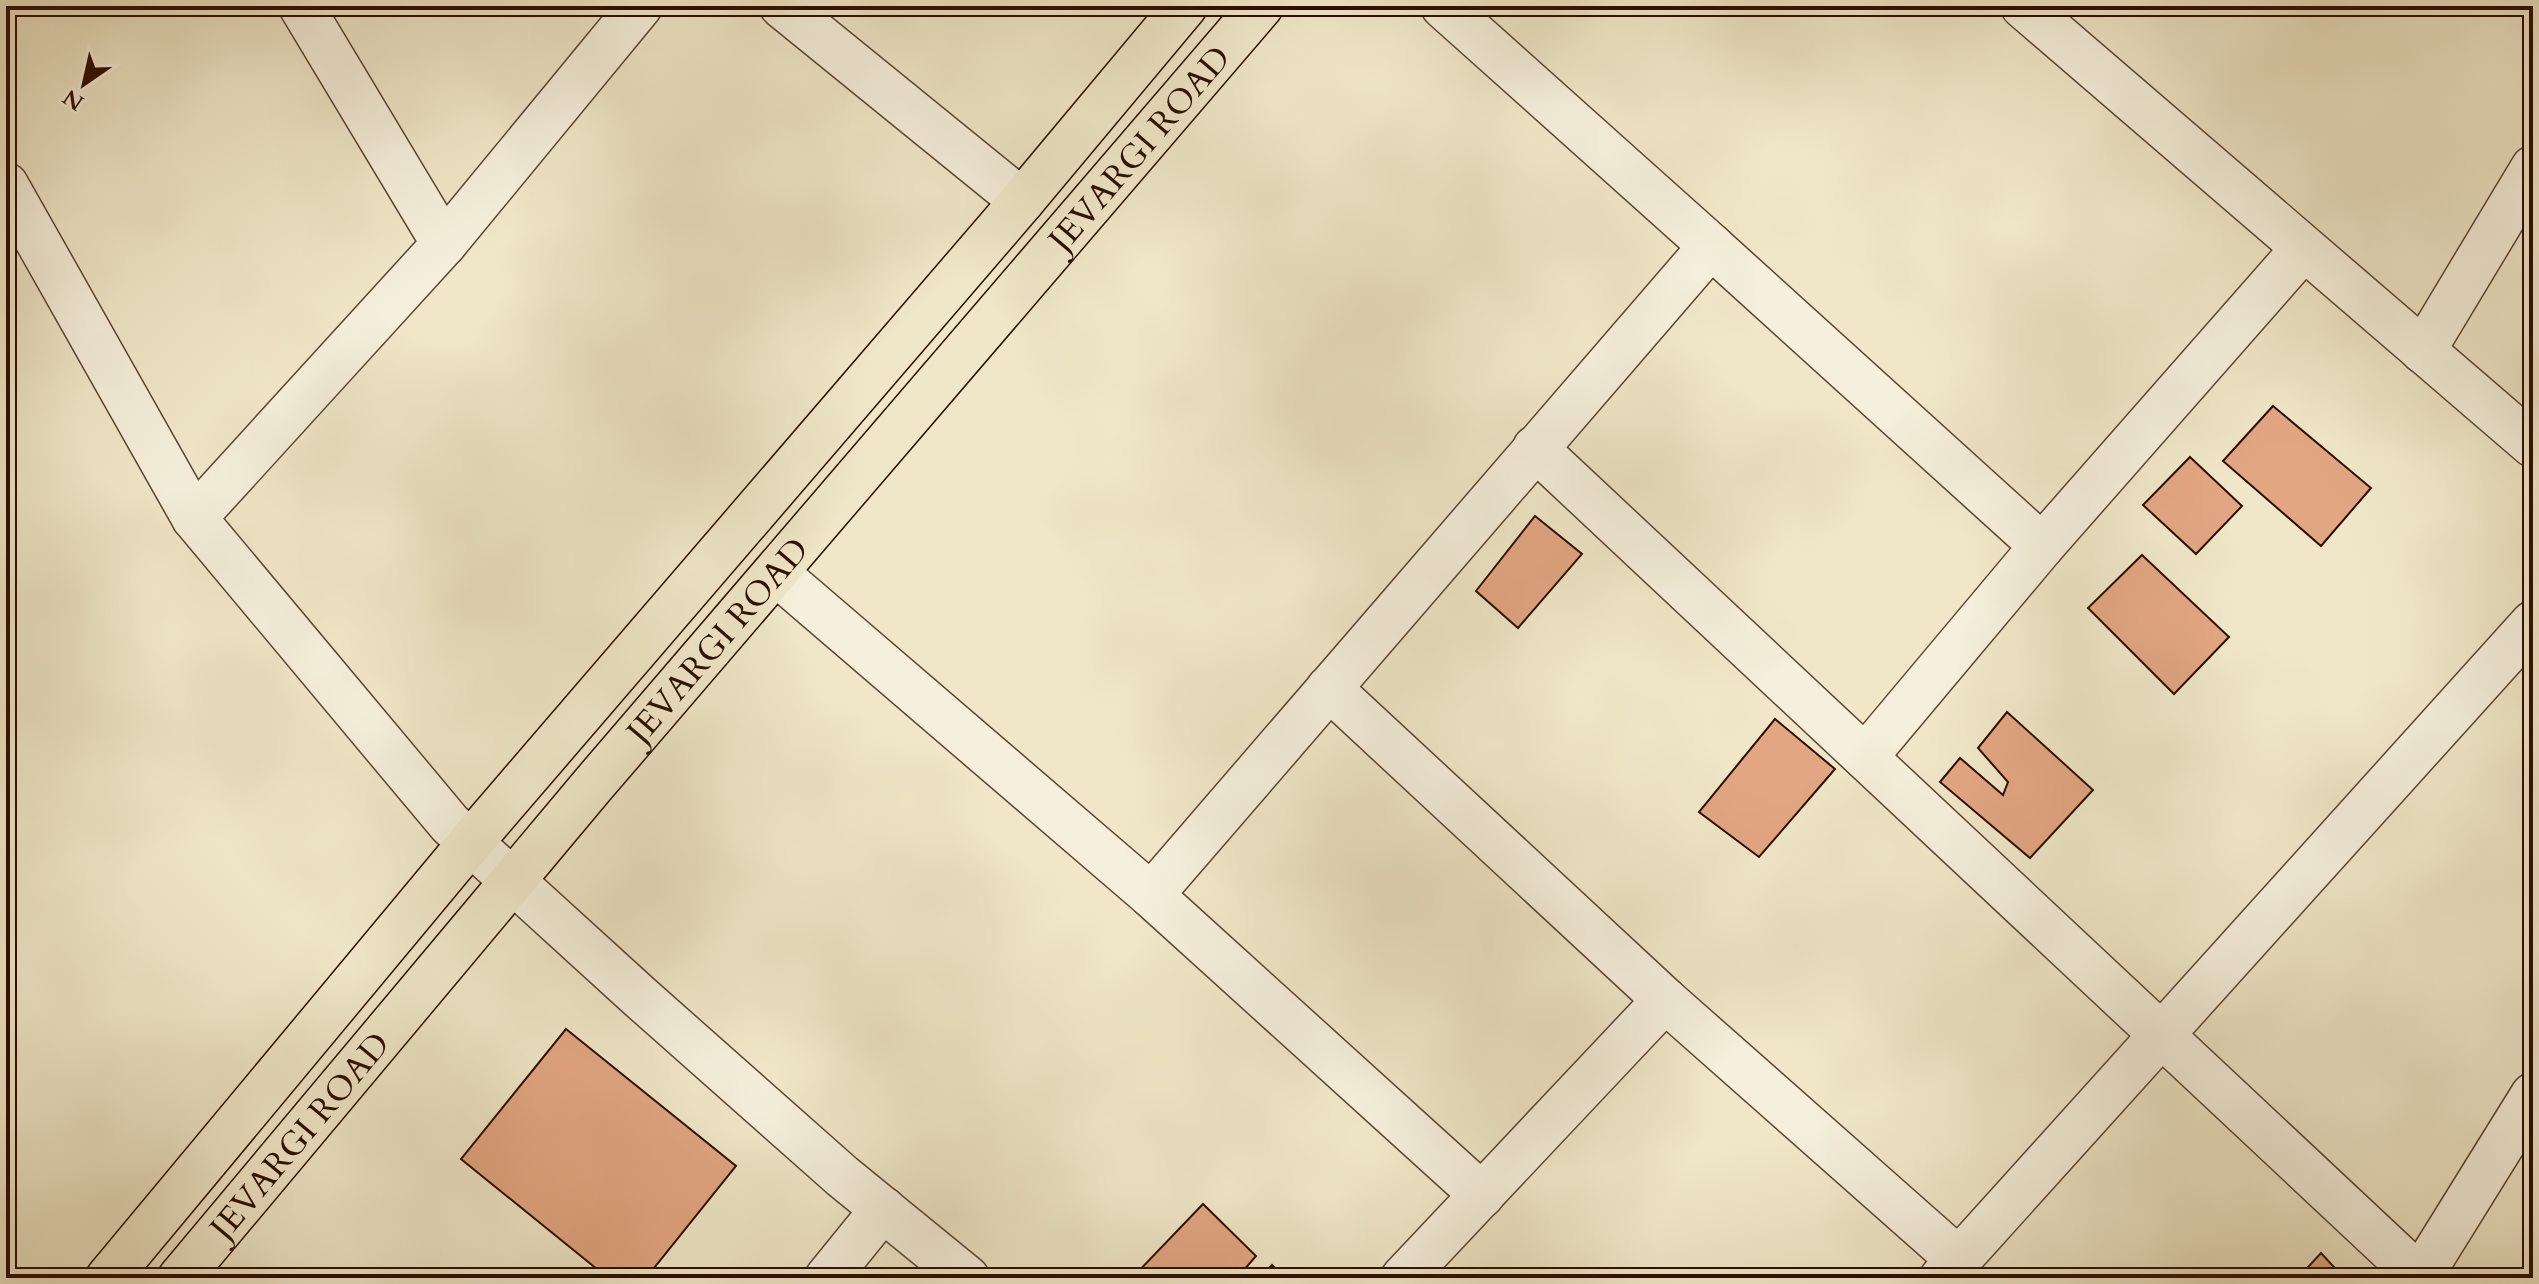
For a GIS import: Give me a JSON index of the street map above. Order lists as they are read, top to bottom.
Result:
{
  "streets": {
    "main road": ["JEVARGI ROAD"]
  },
  "north": "bottom left"
}
